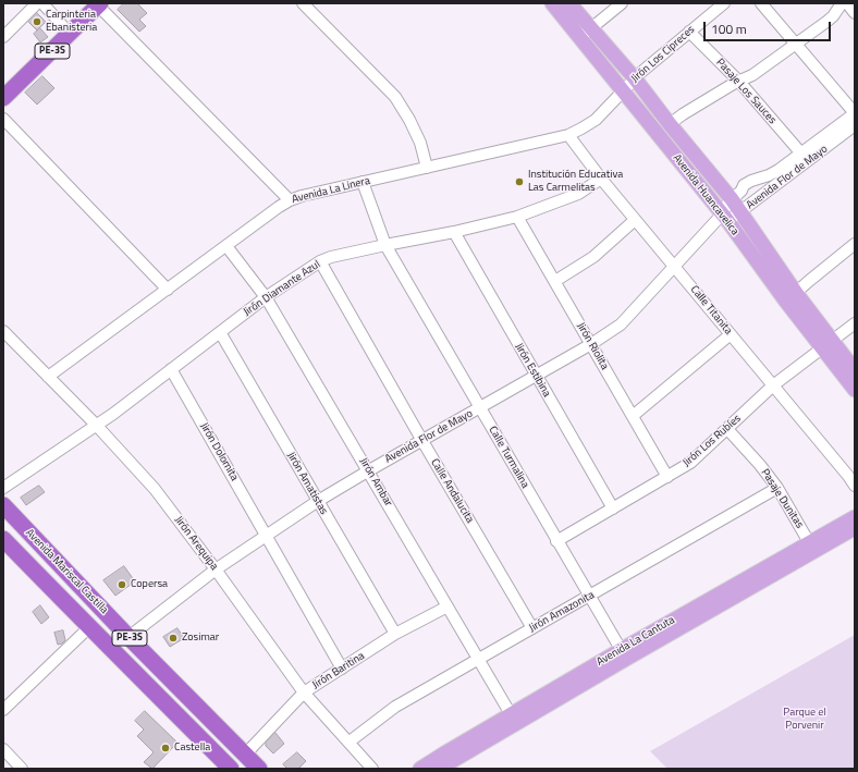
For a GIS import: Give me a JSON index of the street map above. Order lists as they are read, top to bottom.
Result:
{
  "streets": {
    "highway": ["PE-3S", "Avenida Mariscal Castilla"],
    "main road": ["Avenida Huancavelica", "Avenida La Cantuta"],
    "street": [
      "Jirón Los Cipreces",
      "Pasaje Los Sauces",
      "Avenida Flor de Mayo",
      "Avenida La Linera",
      "Jirón Diamante Azul",
      "Calle Titanita",
      "Jirón Riolita",
      "Jirón Estibina",
      "Jirón Los Rubíes",
      "Jirón Dolomita",
      "Calle Turmalina",
      "Jirón Ambar",
      "Jirón Amatistas",
      "Calle Andalucita",
      "Pasaje Dunitas",
      "Jirón Arequipa",
      "Jirón Amazonita",
      "Jirón Baritina"
    ]
  },
  "crossings": [
    ["Jirón Los Cipreces", "Pasaje Los Sauces"],
    ["Jirón Los Cipreces", "Avenida La Linera"],
    ["Jirón Los Cipreces", "Avenida Huancavelica"],
    ["Pasaje Los Sauces", "Avenida Flor de Mayo"],
    ["Avenida Flor de Mayo", "Avenida Huancavelica"],
    ["Avenida Flor de Mayo", "Calle Titanita"],
    ["Avenida Flor de Mayo", "Jirón Riolita"],
    ["Avenida Flor de Mayo", "Jirón Estibina"],
    ["Avenida Flor de Mayo", "Jirón Dolomita"],
    ["Avenida Flor de Mayo", "Calle Turmalina"],
    ["Avenida Flor de Mayo", "Jirón Ambar"],
    ["Avenida Flor de Mayo", "Jirón Amatistas"],
    ["Avenida Flor de Mayo", "Calle Andalucita"],
    ["Avenida Flor de Mayo", "Jirón Arequipa"],
    ["Avenida Flor de Mayo", "Avenida Mariscal Castilla"],
    ["Avenida La Linera", "Avenida Huancavelica"],
    ["Avenida La Linera", "Calle Titanita"],
    ["Avenida La Linera", "Calle Turmalina"],
    ["Avenida La Linera", "Jirón Ambar"],
    ["Avenida La Linera", "Jirón Arequipa"],
    ["Avenida Huancavelica", "Jirón Los Rubíes"],
    ["Jirón Diamante Azul", "Calle Titanita"],
    ["Jirón Diamante Azul", "Jirón Riolita"],
    ["Jirón Diamante Azul", "Jirón Estibina"],
    ["Jirón Diamante Azul", "Jirón Dolomita"],
    ["Jirón Diamante Azul", "Calle Turmalina"],
    ["Jirón Diamante Azul", "Jirón Ambar"],
    ["Jirón Diamante Azul", "Jirón Amatistas"],
    ["Jirón Diamante Azul", "Calle Andalucita"],
    ["Jirón Diamante Azul", "Jirón Arequipa"],
    ["Calle Titanita", "Jirón Los Rubíes"],
    ["Jirón Riolita", "Jirón Los Rubíes"],
    ["Jirón Estibina", "Jirón Los Rubíes"],
    ["Jirón Los Rubíes", "Calle Turmalina"],
    ["Jirón Los Rubíes", "Pasaje Dunitas"],
    ["Jirón Dolomita", "Jirón Baritina"],
    ["Calle Turmalina", "Jirón Amazonita"],
    ["Calle Turmalina", "Avenida La Cantuta"],
    ["Jirón Ambar", "Jirón Amazonita"],
    ["Jirón Ambar", "Avenida La Cantuta"],
    ["Jirón Ambar", "Jirón Baritina"],
    ["Jirón Amatistas", "Jirón Baritina"],
    ["Calle Andalucita", "Jirón Amazonita"],
    ["Pasaje Dunitas", "Jirón Amazonita"],
    ["Pasaje Dunitas", "Avenida La Cantuta"],
    ["Jirón Arequipa", "Jirón Amazonita"],
    ["Jirón Arequipa", "Jirón Baritina"],
    ["Avenida Mariscal Castilla", "Jirón Baritina"]
  ],
  "parks": ["Parque el Porvenir"],
  "places": [
    "Carpinteria Ebanisteria",
    "Institución Educativa Las Carmelitas",
    "Copersa",
    "Zosimar",
    "Castella"
  ],
  "scale_bar": "100 m"
}
